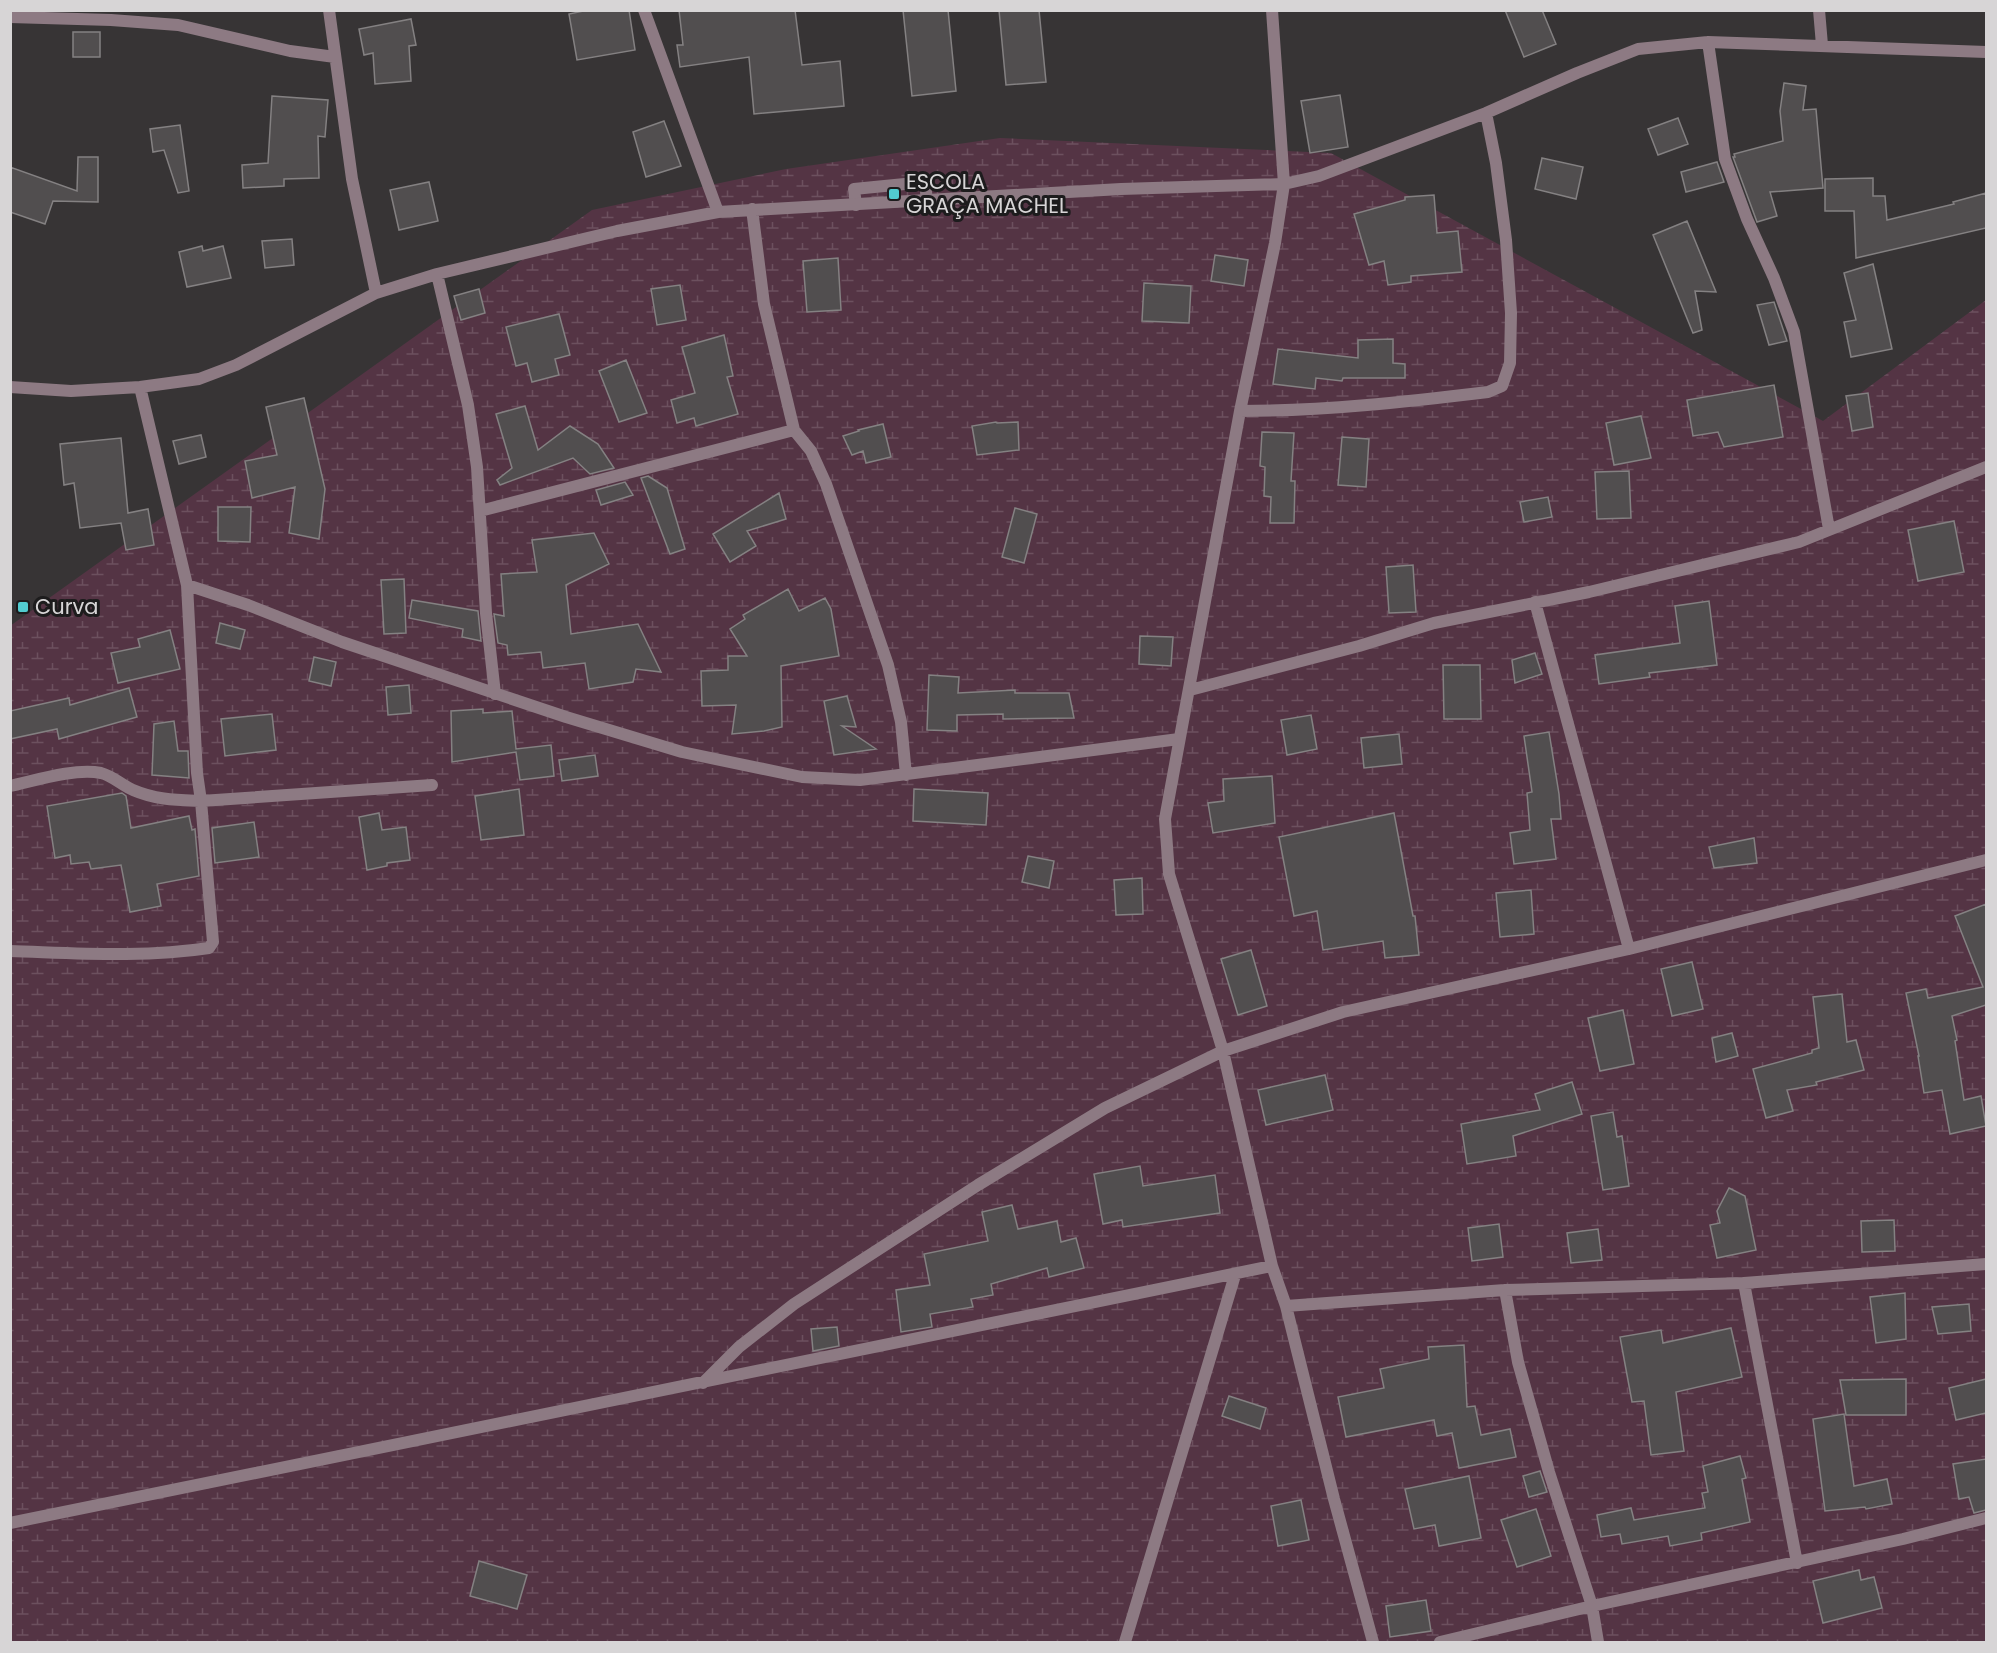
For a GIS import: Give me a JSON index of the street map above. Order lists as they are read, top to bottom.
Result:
{
  "places": {
    "transit": ["ESCOLA GRAÇA MACHEL", "Curva"]
  }
}
